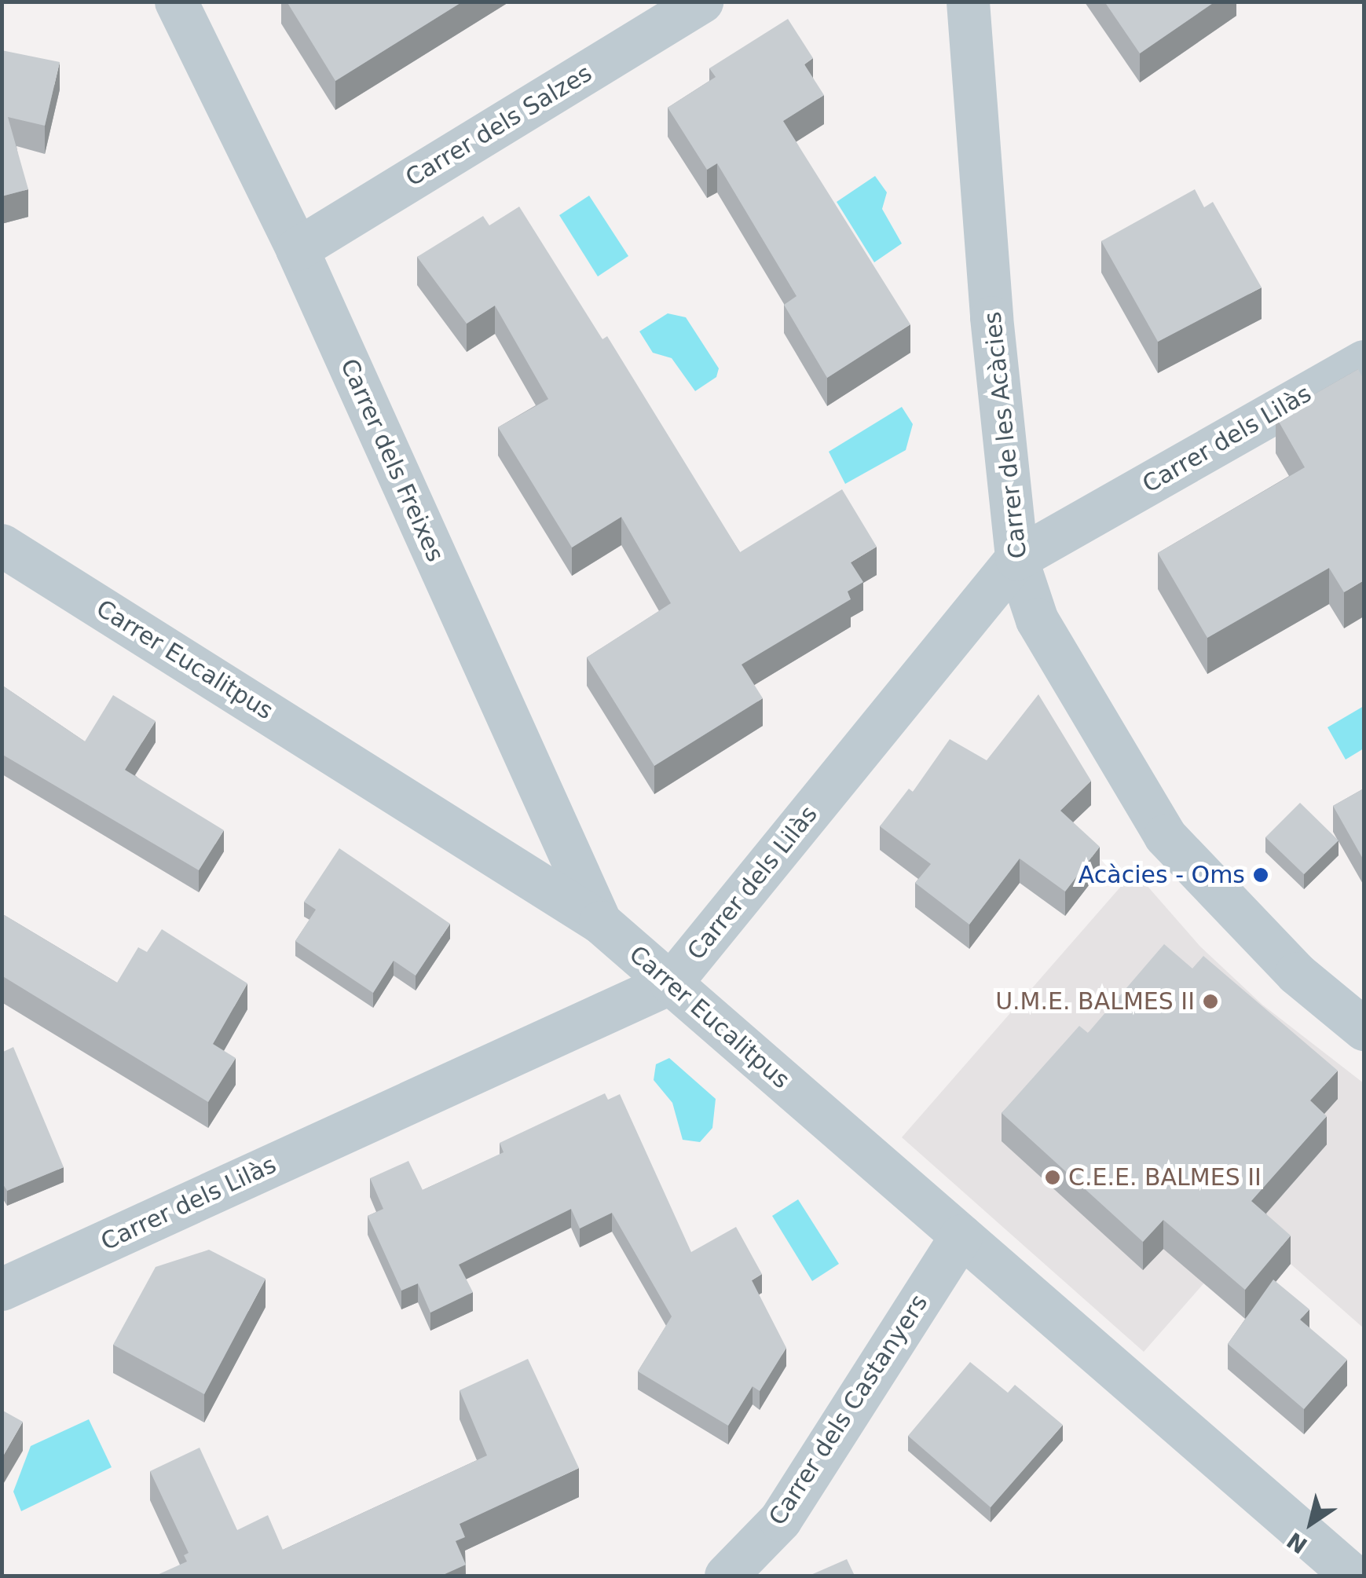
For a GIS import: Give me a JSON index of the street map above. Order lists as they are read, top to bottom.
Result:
{
  "streets": {
    "street": [
      "Carrer dels Salzes",
      "Carrer de les Acàcies",
      "Carrer dels Lilàs",
      "Carrer dels Freixes",
      "Carrer Eucalitpus",
      "Carrer dels Castanyers"
    ]
  },
  "crossings": [
    ["Carrer dels Salzes", "Carrer dels Freixes"],
    ["Carrer de les Acàcies", "Carrer dels Lilàs"],
    ["Carrer dels Lilàs", "Carrer Eucalitpus"],
    ["Carrer dels Freixes", "Carrer Eucalitpus"],
    ["Carrer Eucalitpus", "Carrer dels Castanyers"]
  ],
  "places": ["Acàcies - Oms", "U.M.E. BALMES II", "C.E.E. BALMES II"],
  "north": "bottom left"
}
